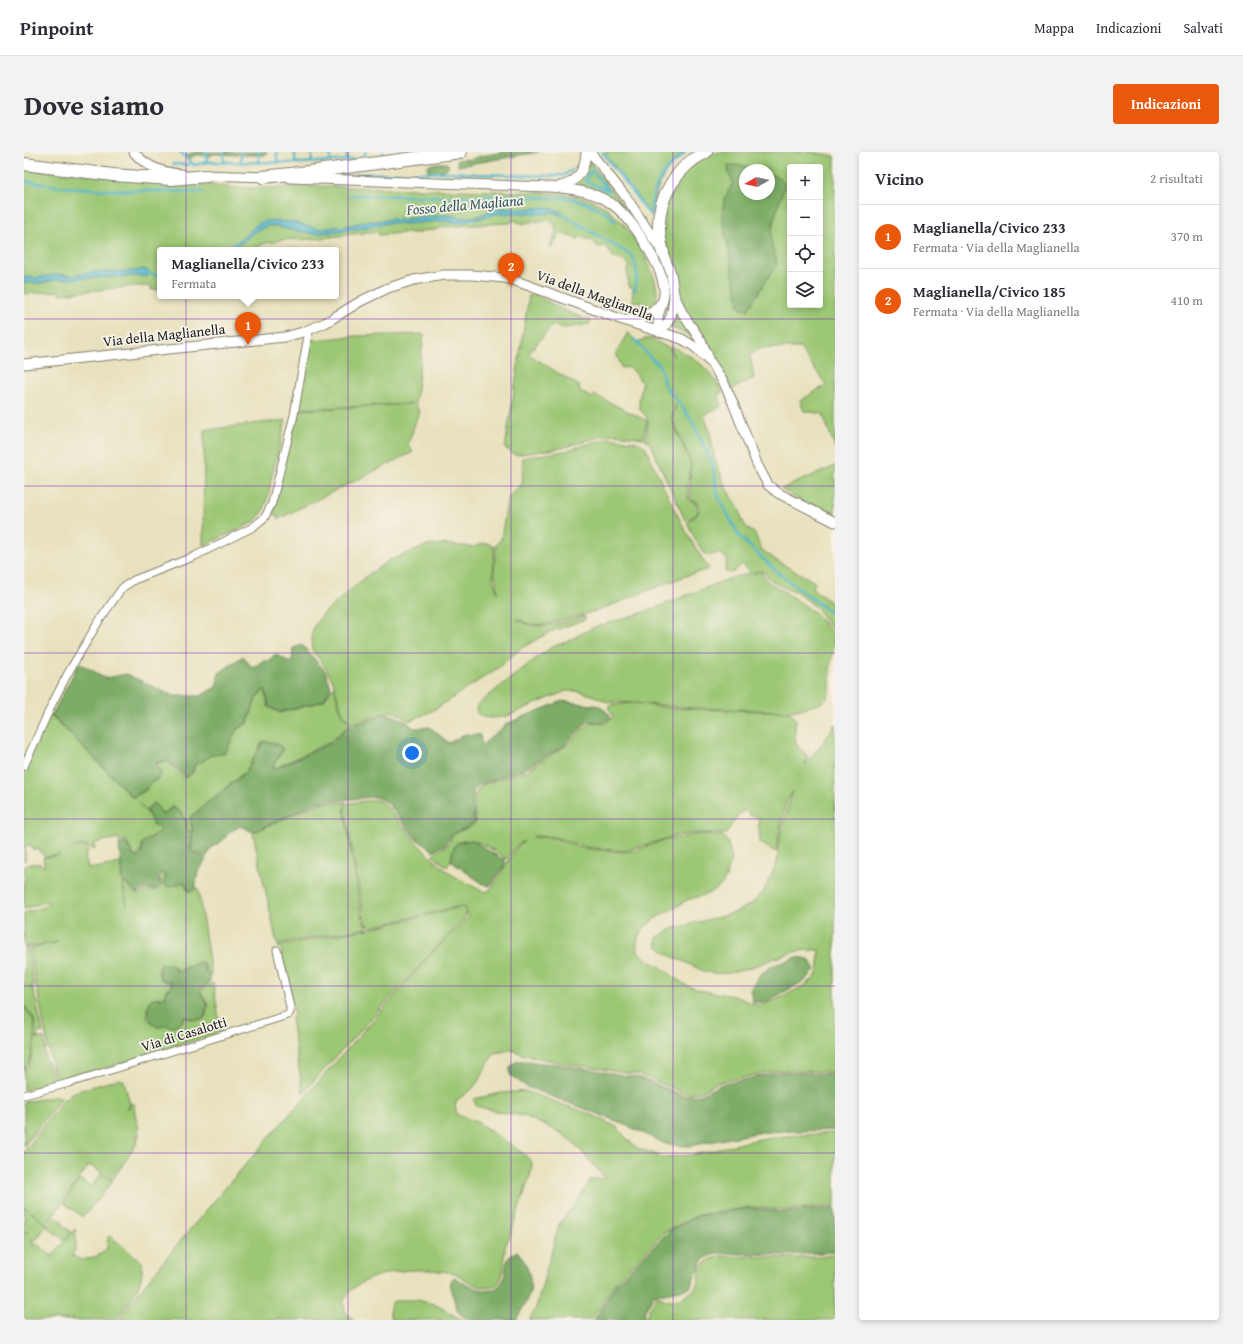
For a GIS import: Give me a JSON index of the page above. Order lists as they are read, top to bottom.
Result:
{
  "streets": {
    "main road": ["Via della Maglianella"],
    "street": ["Via di Casalotti"]
  },
  "water": ["Fosso della Magliana"],
  "north": "left",
  "page": {
    "header": "Pinpoint",
    "nav": ["Mappa", "Indicazioni", "Salvati"],
    "title": "Dove siamo",
    "buttons": "Indicazioni",
    "heading": ["Vicino", "2 risultati"],
    "map_buttons": ["+", "−"],
    "list": [
      {
        "mark": "1",
        "name": "Maglianella/Civico 233",
        "note": "Fermata · Via della Maglianella",
        "value": "370 m"
      },
      {
        "mark": "2",
        "name": "Maglianella/Civico 185",
        "note": "Fermata · Via della Maglianella",
        "value": "410 m"
      }
    ],
    "popup": ["Maglianella/Civico 233", "Fermata"],
    "pins": ["2", "1"]
  }
}
